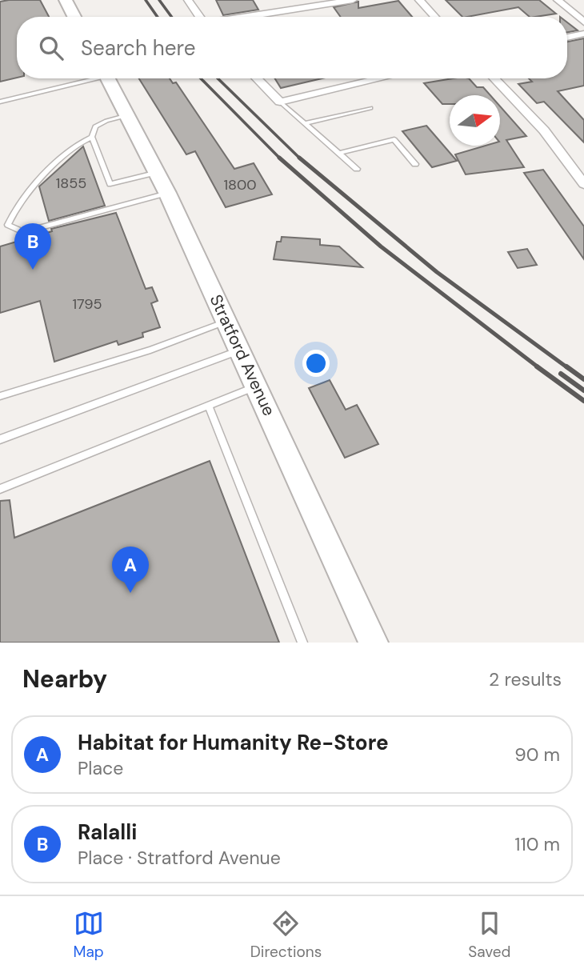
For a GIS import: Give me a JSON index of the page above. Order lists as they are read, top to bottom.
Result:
{
  "streets": {
    "main road": ["Stratford Avenue"]
  },
  "house_numbers": ["1855", "1800", "1795"],
  "north": "right",
  "page": {
    "search": "Search here",
    "pins": ["B", "A"],
    "heading": ["Nearby", "2 results"],
    "list": [
      {
        "mark": "A",
        "name": "Habitat for Humanity Re-Store",
        "note": "Place",
        "value": "90 m"
      },
      {
        "mark": "B",
        "name": "Ralalli",
        "note": "Place · Stratford Avenue",
        "value": "110 m"
      }
    ],
    "nav": ["Map", "Directions", "Saved"]
  }
}
